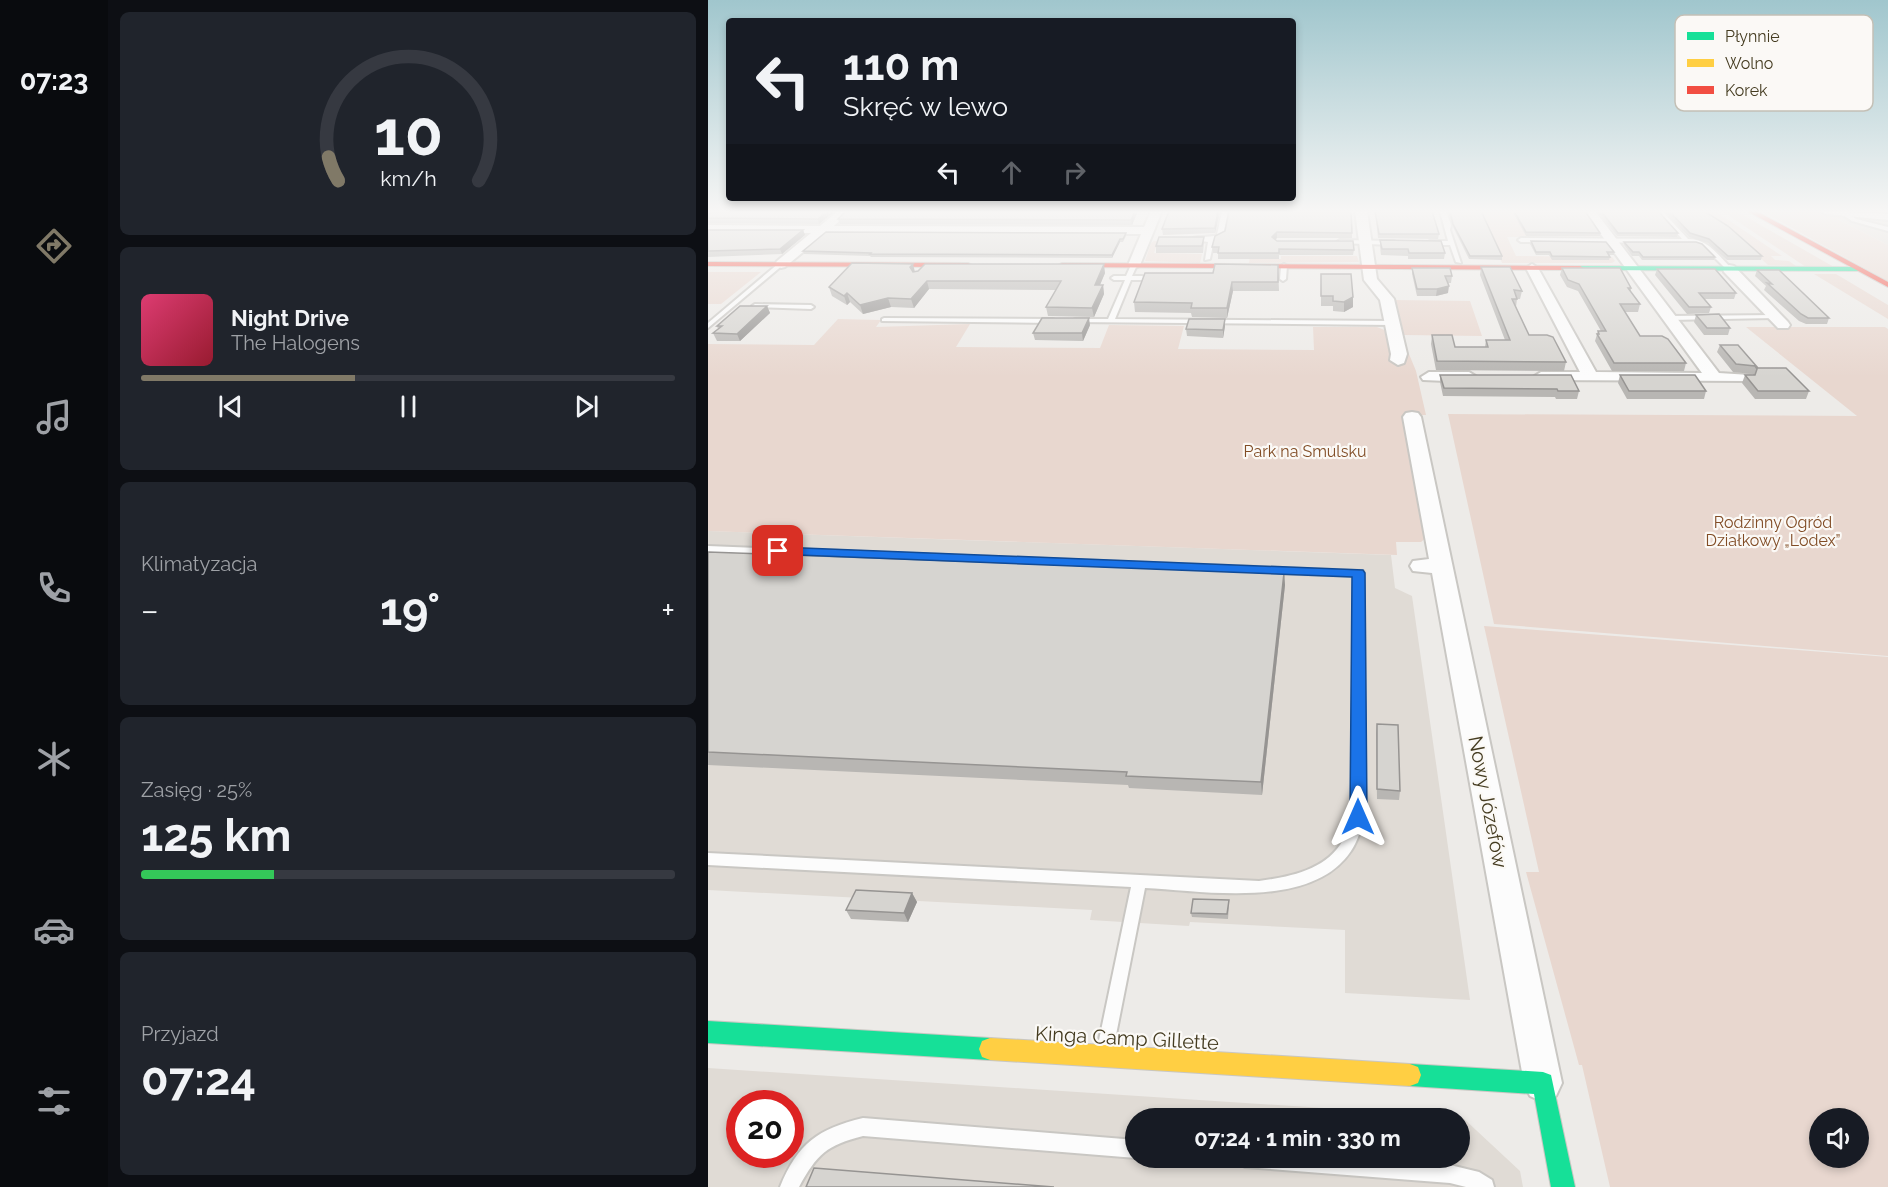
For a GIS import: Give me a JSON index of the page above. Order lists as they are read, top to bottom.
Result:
{
  "streets": {
    "street": ["Nowy Józefów", "Kinga Camp Gillette"]
  },
  "crossings": [
    ["Nowy Józefów", "Kinga Camp Gillette"]
  ],
  "parks": ["Park na Smulsku", "Rodzinny Ogród Działkowy „Lodex”"],
  "legend": ["Płynnie", "Wolno", "Korek"],
  "page": {
    "tabs": "07:23",
    "turn": ["110 m", "Skręć w lewo"],
    "song": ["Night Drive", "The Halogens"],
    "tile": [
      "Klimatyzacja",
      ["Zasięg · 25%", "125 km"],
      ["Przyjazd", "07:24"]
    ],
    "heat": ["−", "19°", "+"],
    "limit": "20",
    "trip": "07:24 · 1 min · 330 m",
    "gauge": ["10", "km/h"]
  }
}
